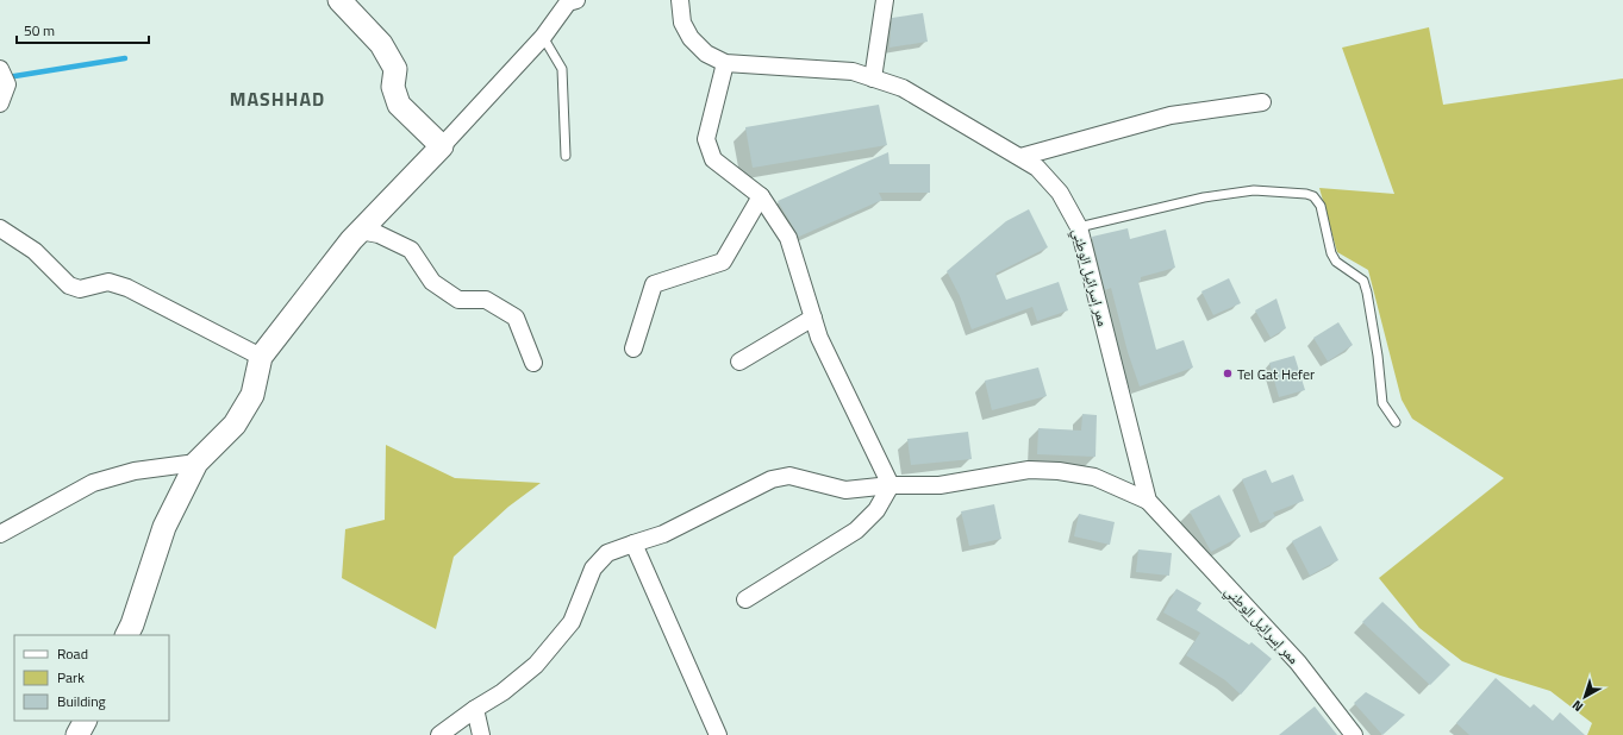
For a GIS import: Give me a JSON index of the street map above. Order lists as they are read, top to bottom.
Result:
{
  "streets": {
    "street": ["ممر إسرائيل الوطني"]
  },
  "districts": ["MASHHAD"],
  "places": ["Tel Gat Hefer"],
  "legend": ["Road", "Park", "Building"],
  "scale_bar": "50 m",
  "north": "bottom left"
}
